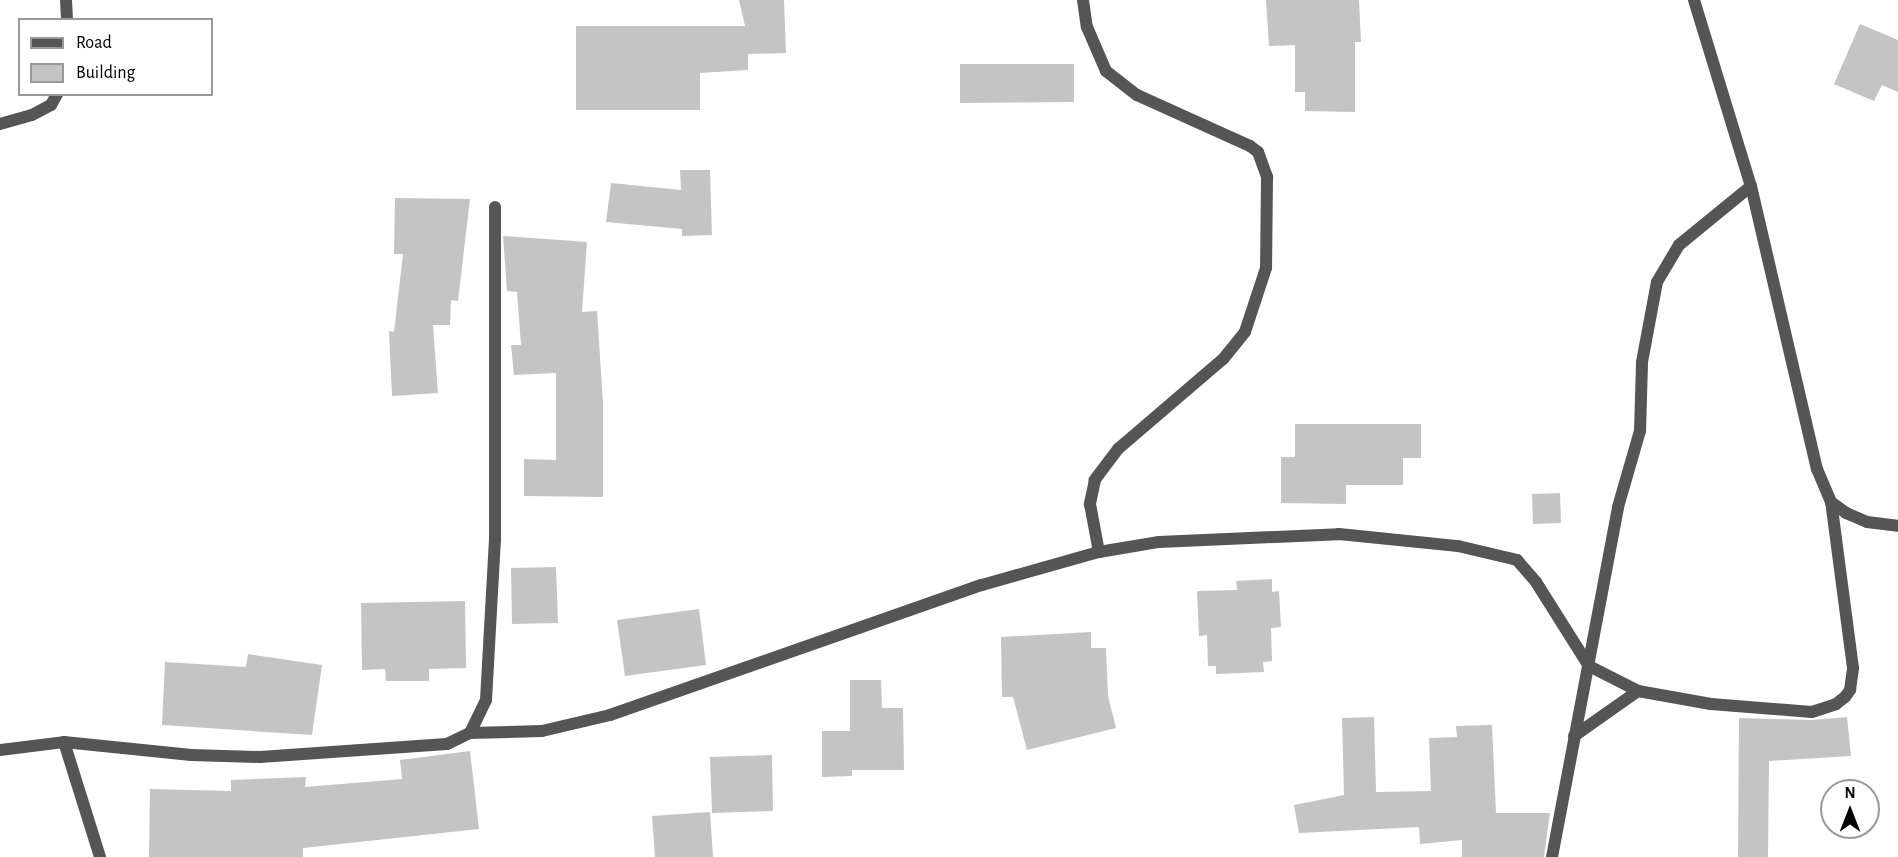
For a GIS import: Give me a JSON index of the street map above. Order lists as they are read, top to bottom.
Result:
{
  "legend": ["Road", "Building"],
  "north": "top"
}
